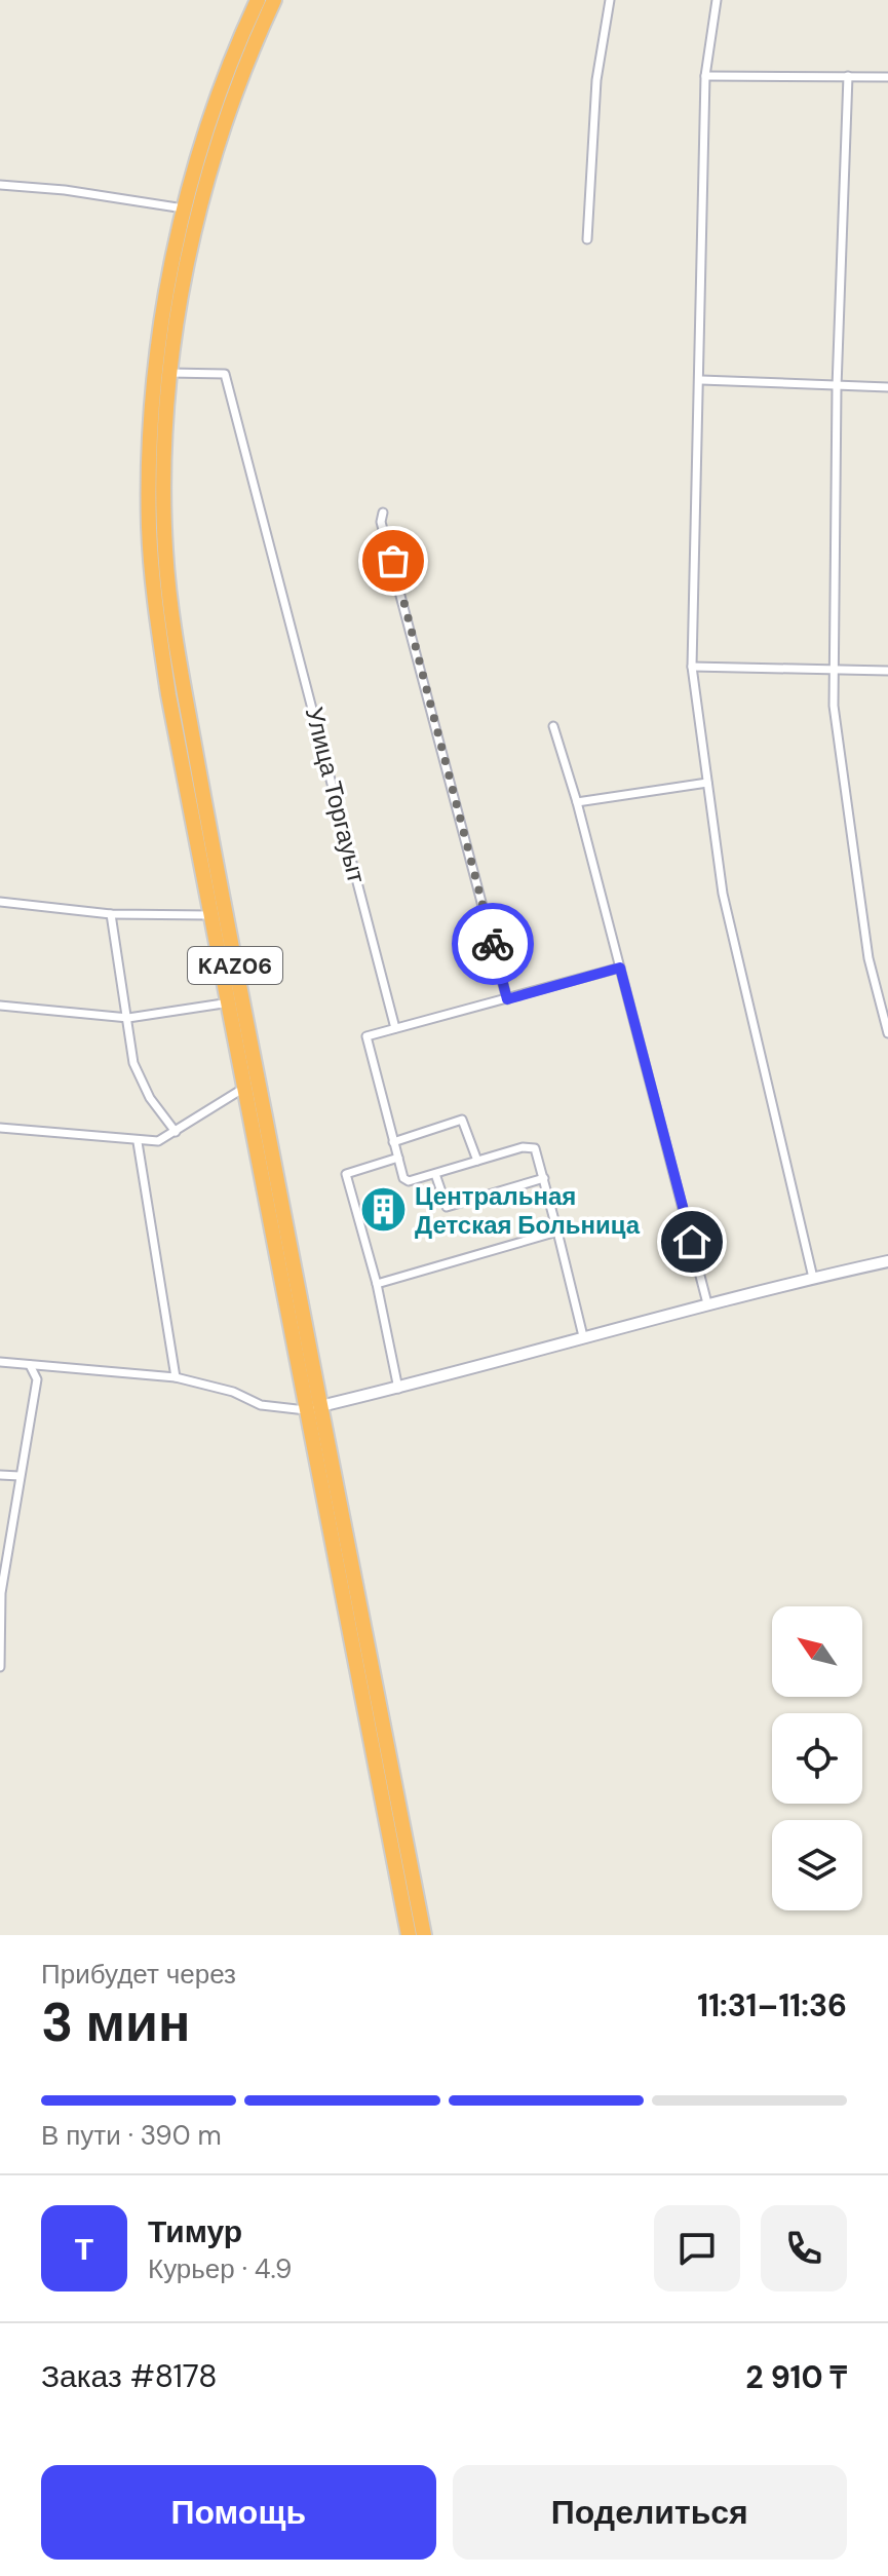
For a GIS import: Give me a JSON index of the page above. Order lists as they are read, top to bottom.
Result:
{
  "streets": {
    "highway": ["KАZ06"],
    "street": ["Улица Торгауыт"]
  },
  "crossings": [
    ["Улица Торгауыт", "KАZ06"]
  ],
  "places": {
    "building": ["Центральная Детская Больница"]
  },
  "north": "top left",
  "page": {
    "heading": ["3 мин", "Прибудет через", "11:31–11:36"],
    "panel": [
      "Тимур",
      "Курьер · 4.9",
      "Заказ #8178",
      "2 910 ₸"
    ],
    "bar": "В пути · 390 m",
    "round": "Т",
    "buttons": ["Помощь", "Поделиться"]
  }
}
